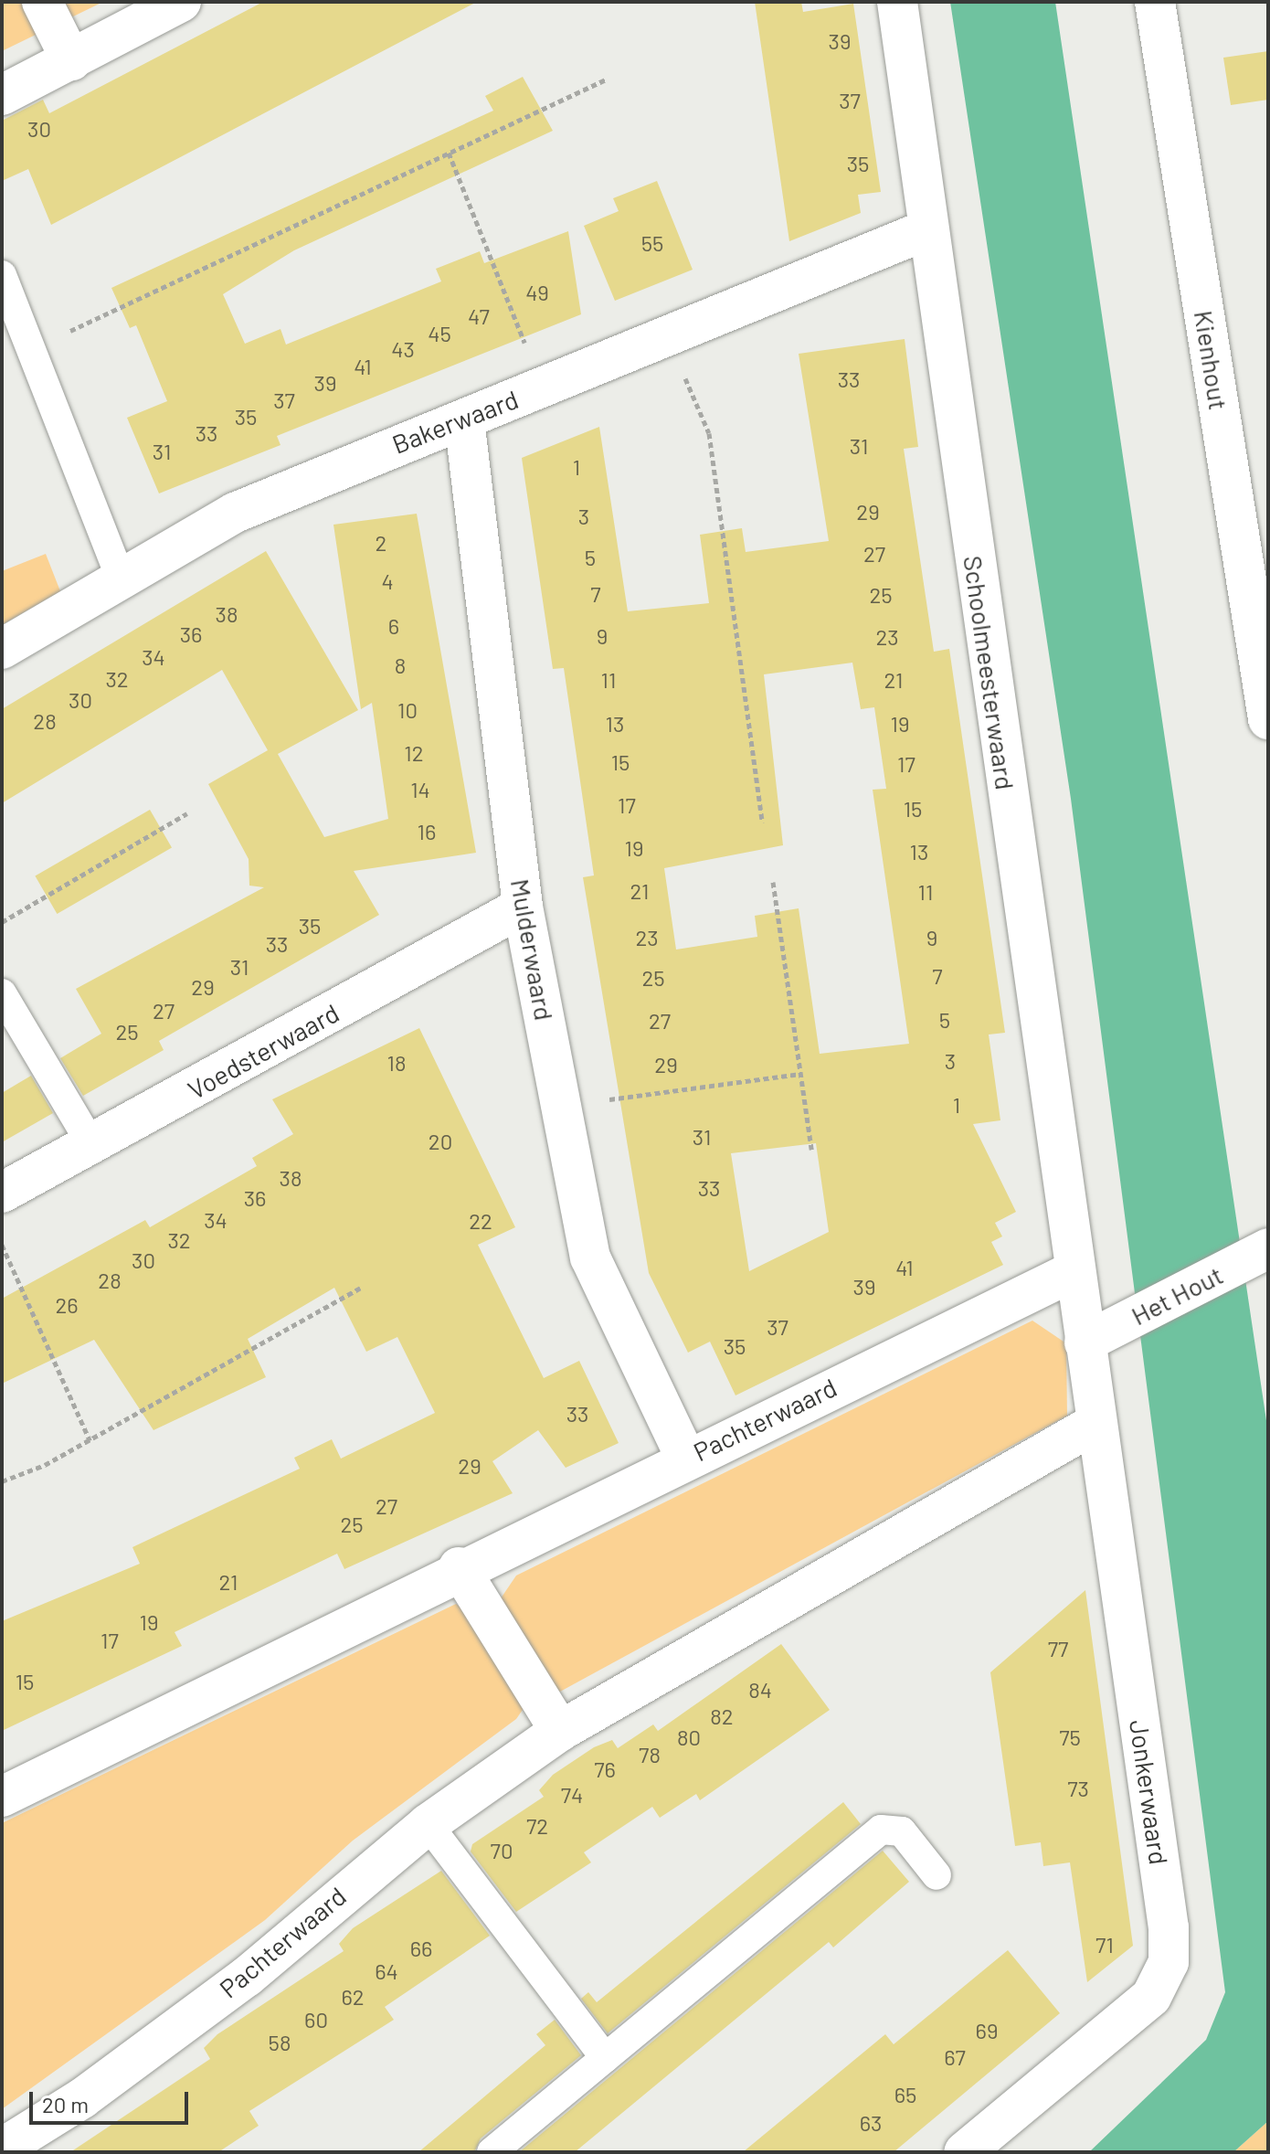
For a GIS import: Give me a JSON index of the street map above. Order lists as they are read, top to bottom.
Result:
{
  "streets": {
    "street": [
      "Kienhout",
      "Bakerwaard",
      "Schoolmeesterwaard",
      "Mulderwaard",
      "Voedsterwaard",
      "Het Hout",
      "Pachterwaard",
      "Jonkerwaard"
    ]
  },
  "crossings": [
    ["Bakerwaard", "Schoolmeesterwaard"],
    ["Bakerwaard", "Mulderwaard"],
    ["Schoolmeesterwaard", "Het Hout"],
    ["Schoolmeesterwaard", "Pachterwaard"],
    ["Schoolmeesterwaard", "Jonkerwaard"],
    ["Mulderwaard", "Voedsterwaard"],
    ["Mulderwaard", "Pachterwaard"],
    ["Het Hout", "Jonkerwaard"],
    ["Pachterwaard", "Jonkerwaard"]
  ],
  "house_numbers": [
    "39",
    "37",
    "30",
    "35",
    "55",
    "49",
    "47",
    "45",
    "43",
    "41",
    "33",
    "39",
    "37",
    "35",
    "33",
    "31",
    "31",
    "1",
    "29",
    "3",
    "2",
    "27",
    "5",
    "4",
    "7",
    "25",
    "38",
    "6",
    "36",
    "9",
    "23",
    "34",
    "8",
    "32",
    "11",
    "21",
    "30",
    "10",
    "28",
    "13",
    "19",
    "12",
    "15",
    "17",
    "14",
    "17",
    "15",
    "16",
    "19",
    "13",
    "21",
    "11",
    "35",
    "23",
    "9",
    "33",
    "31",
    "7",
    "25",
    "29",
    "27",
    "5",
    "27",
    "25",
    "3",
    "18",
    "29",
    "1",
    "31",
    "20",
    "38",
    "33",
    "36",
    "34",
    "22",
    "32",
    "30",
    "41",
    "28",
    "39",
    "26",
    "37",
    "35",
    "33",
    "29",
    "27",
    "25",
    "21",
    "19",
    "17",
    "77",
    "15",
    "84",
    "82",
    "80",
    "75",
    "78",
    "76",
    "73",
    "74",
    "72",
    "70",
    "71",
    "66",
    "64",
    "62",
    "60",
    "69",
    "58",
    "67",
    "65",
    "63"
  ],
  "scale_bar": "20 m"
}
